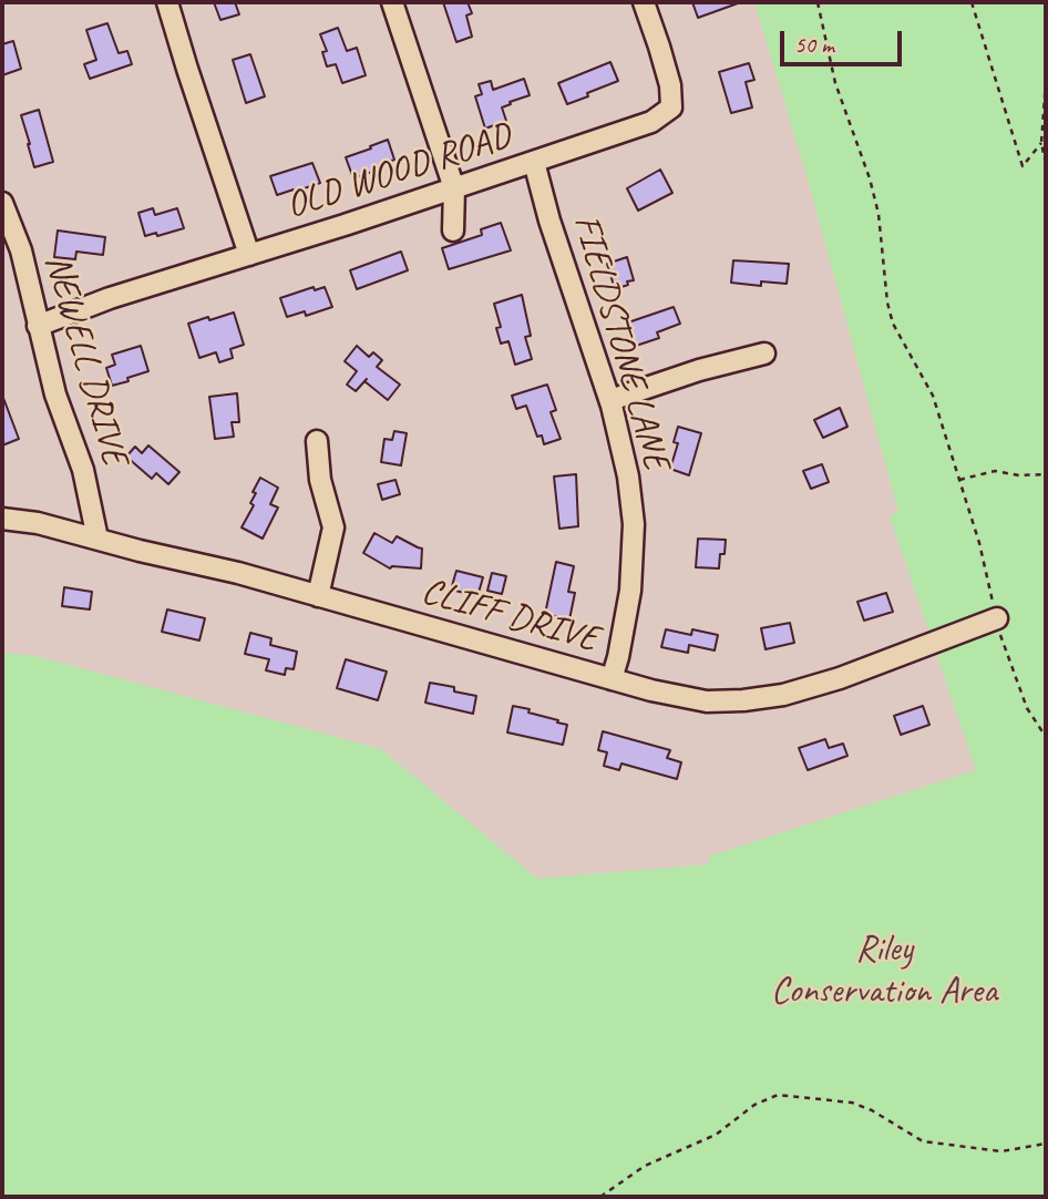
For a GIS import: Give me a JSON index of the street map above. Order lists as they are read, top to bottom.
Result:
{
  "streets": {
    "street": [
      "OLD WOOD ROAD",
      "FIELDSTONE LANE",
      "NEWELL DRIVE",
      "CLIFF DRIVE"
    ]
  },
  "crossings": [
    ["OLD WOOD ROAD", "FIELDSTONE LANE"],
    ["OLD WOOD ROAD", "NEWELL DRIVE"],
    ["FIELDSTONE LANE", "CLIFF DRIVE"],
    ["NEWELL DRIVE", "CLIFF DRIVE"]
  ],
  "parks": ["Riley Conservation Area"],
  "scale_bar": "50 m"
}
